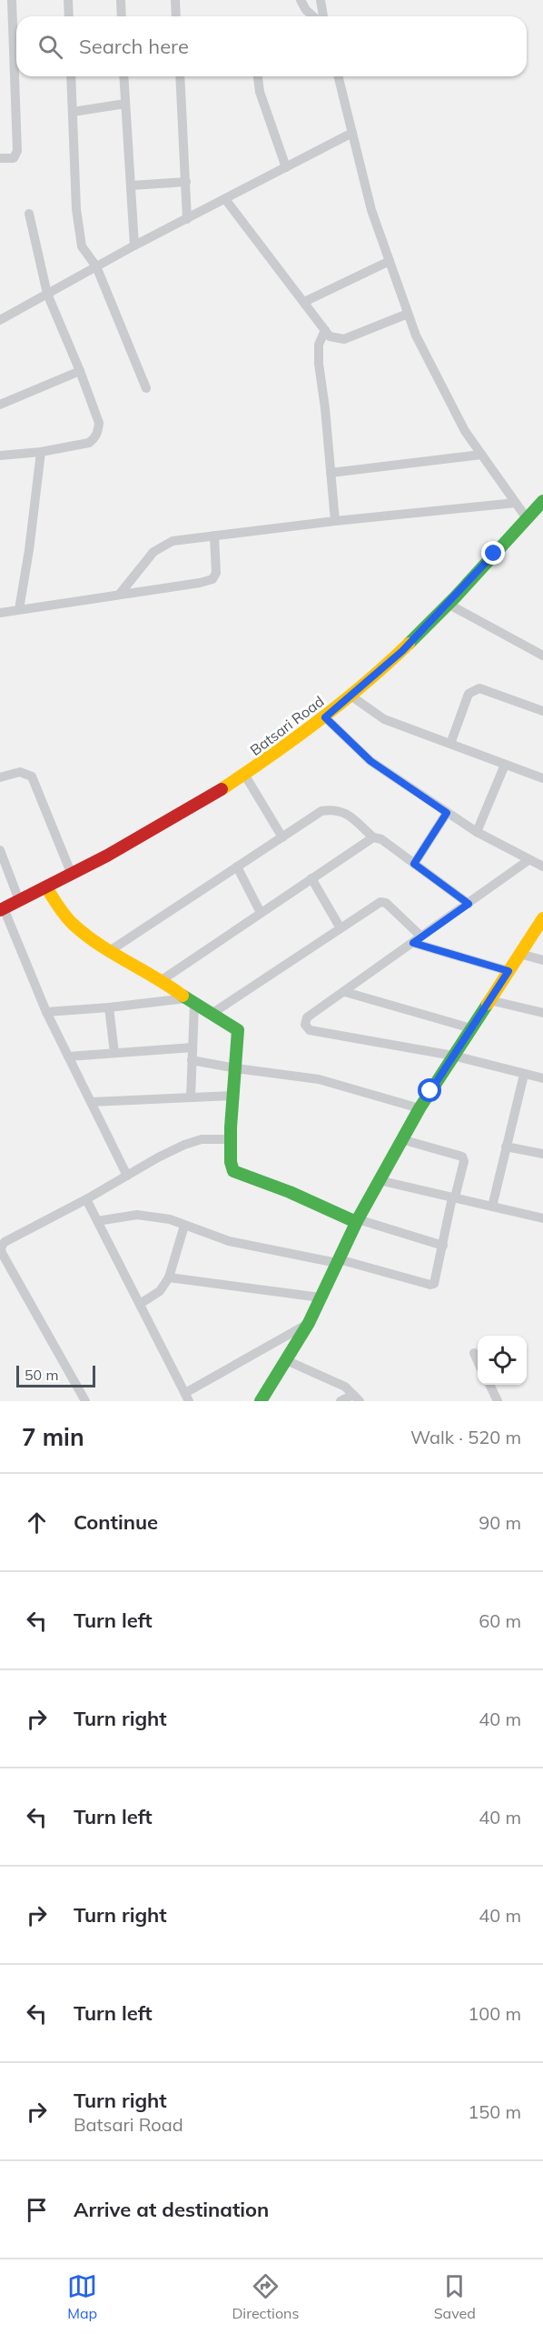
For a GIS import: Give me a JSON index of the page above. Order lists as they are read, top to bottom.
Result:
{
  "streets": {
    "street": ["Batsari Road"]
  },
  "scale_bar": "50 m",
  "page": {
    "search": "Search here",
    "scale": "50 m",
    "heading": ["7 min", "Walk · 520 m"],
    "list": [
      ["Continue", "90 m"],
      ["Turn left", "60 m"],
      ["Turn right", "40 m"],
      ["Turn left", "40 m"],
      ["Turn right", "40 m"],
      ["Turn left", "100 m"],
      ["Turn right", "Batsari Road", "150 m"],
      "Arrive at destination"
    ],
    "nav": ["Map", "Directions", "Saved"]
  }
}
